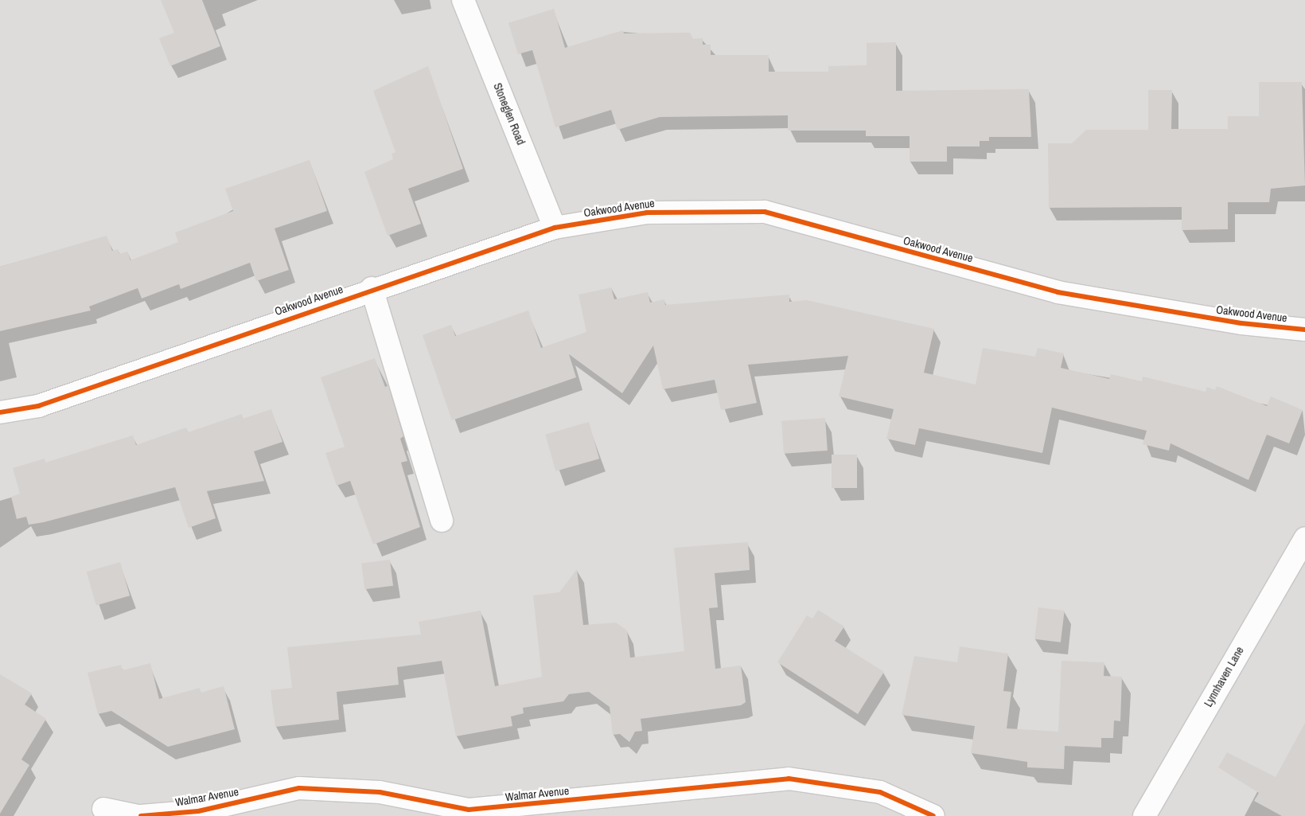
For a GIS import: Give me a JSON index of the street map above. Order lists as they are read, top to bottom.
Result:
{
  "streets": {
    "street": [
      "Stoneglen Road",
      "Oakwood Avenue",
      "Lynnhaven Lane",
      "Walmar Avenue"
    ]
  },
  "crossings": [
    ["Stoneglen Road", "Oakwood Avenue"]
  ]
}
